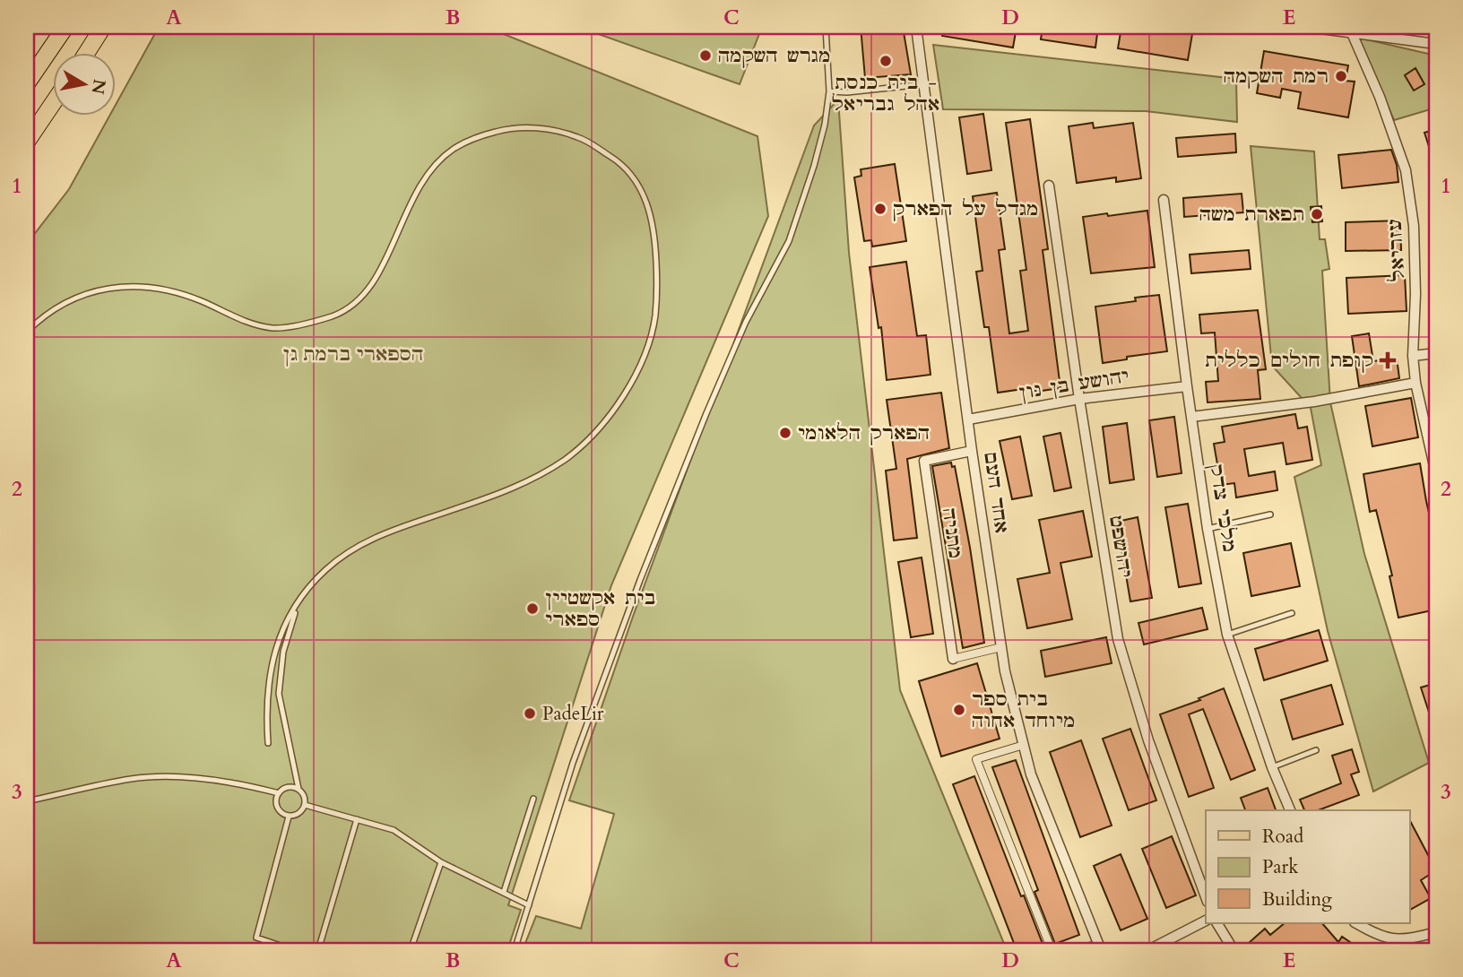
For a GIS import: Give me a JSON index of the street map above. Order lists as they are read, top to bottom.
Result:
{
  "streets": {
    "street": [
      "עזריאל",
      "יהושע בן נון",
      "אחד העם",
      "מלכי צדק",
      "מתניה",
      "יהושפט"
    ]
  },
  "crossings": [
    ["יהושע בן נון", "אחד העם"],
    ["יהושע בן נון", "מלכי צדק"],
    ["יהושע בן נון", "יהושפט"],
    ["אחד העם", "מתניה"]
  ],
  "parks": ["הספארי ברמת גן"],
  "places": {
    "other": [
      "מגרש השקמה",
      "בית כנסת - אהל גבריאל",
      "רמת השקמה",
      "מגדל על הפארק",
      "תפארת משה",
      "הפארק הלאומי",
      "בית אקשטיין ספארי",
      "בית ספר מיוחד אחוה",
      "PadeLir"
    ],
    "health": ["קופת חולים כללית"]
  },
  "legend": ["Road", "Park", "Building"],
  "north": "right",
  "grid": {
    "columns": [
      "A",
      "B",
      "C",
      "D",
      "E"
    ],
    "rows": ["1", "2", "3"]
  }
}
